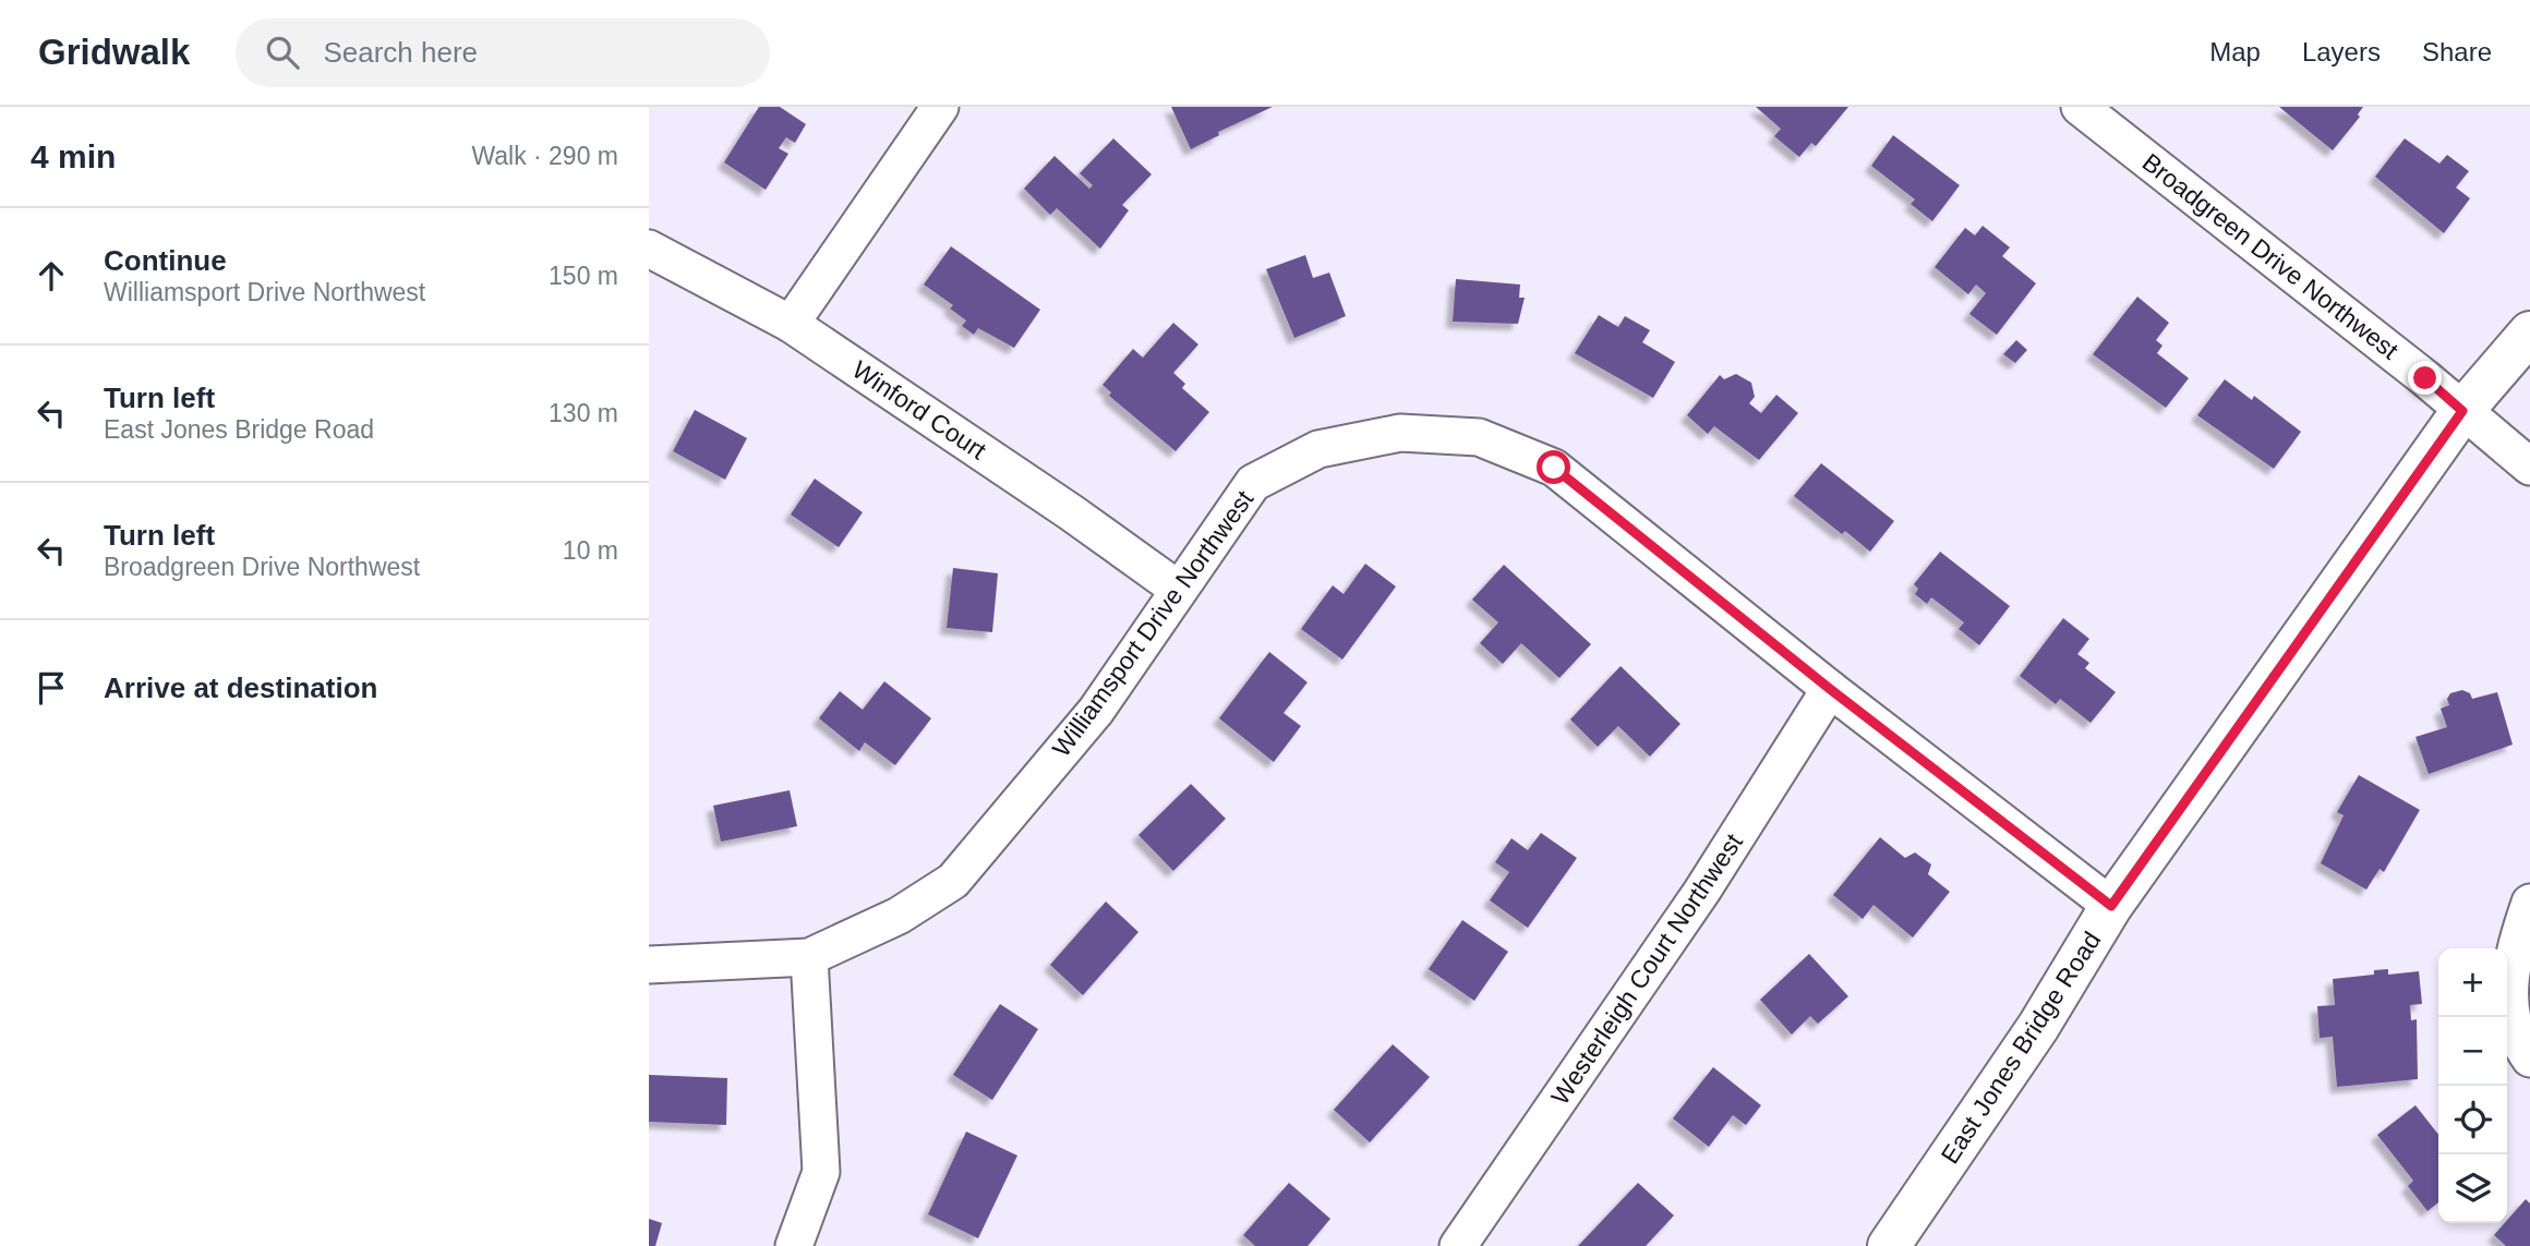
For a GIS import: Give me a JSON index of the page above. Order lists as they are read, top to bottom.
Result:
{
  "streets": {
    "street": [
      "Broadgreen Drive Northwest",
      "Winford Court",
      "Williamsport Drive Northwest",
      "Westerleigh Court Northwest",
      "East Jones Bridge Road"
    ]
  },
  "crossings": [
    ["Broadgreen Drive Northwest", "East Jones Bridge Road"],
    ["Winford Court", "Williamsport Drive Northwest"],
    ["Williamsport Drive Northwest", "Westerleigh Court Northwest"],
    ["Williamsport Drive Northwest", "East Jones Bridge Road"]
  ],
  "page": {
    "header": "Gridwalk",
    "search": "Search here",
    "nav": ["Map", "Layers", "Share"],
    "heading": ["4 min", "Walk · 290 m"],
    "list": [
      ["Continue", "Williamsport Drive Northwest", "150 m"],
      ["Turn left", "East Jones Bridge Road", "130 m"],
      ["Turn left", "Broadgreen Drive Northwest", "10 m"],
      "Arrive at destination"
    ],
    "map_buttons": ["+", "−"]
  }
}
